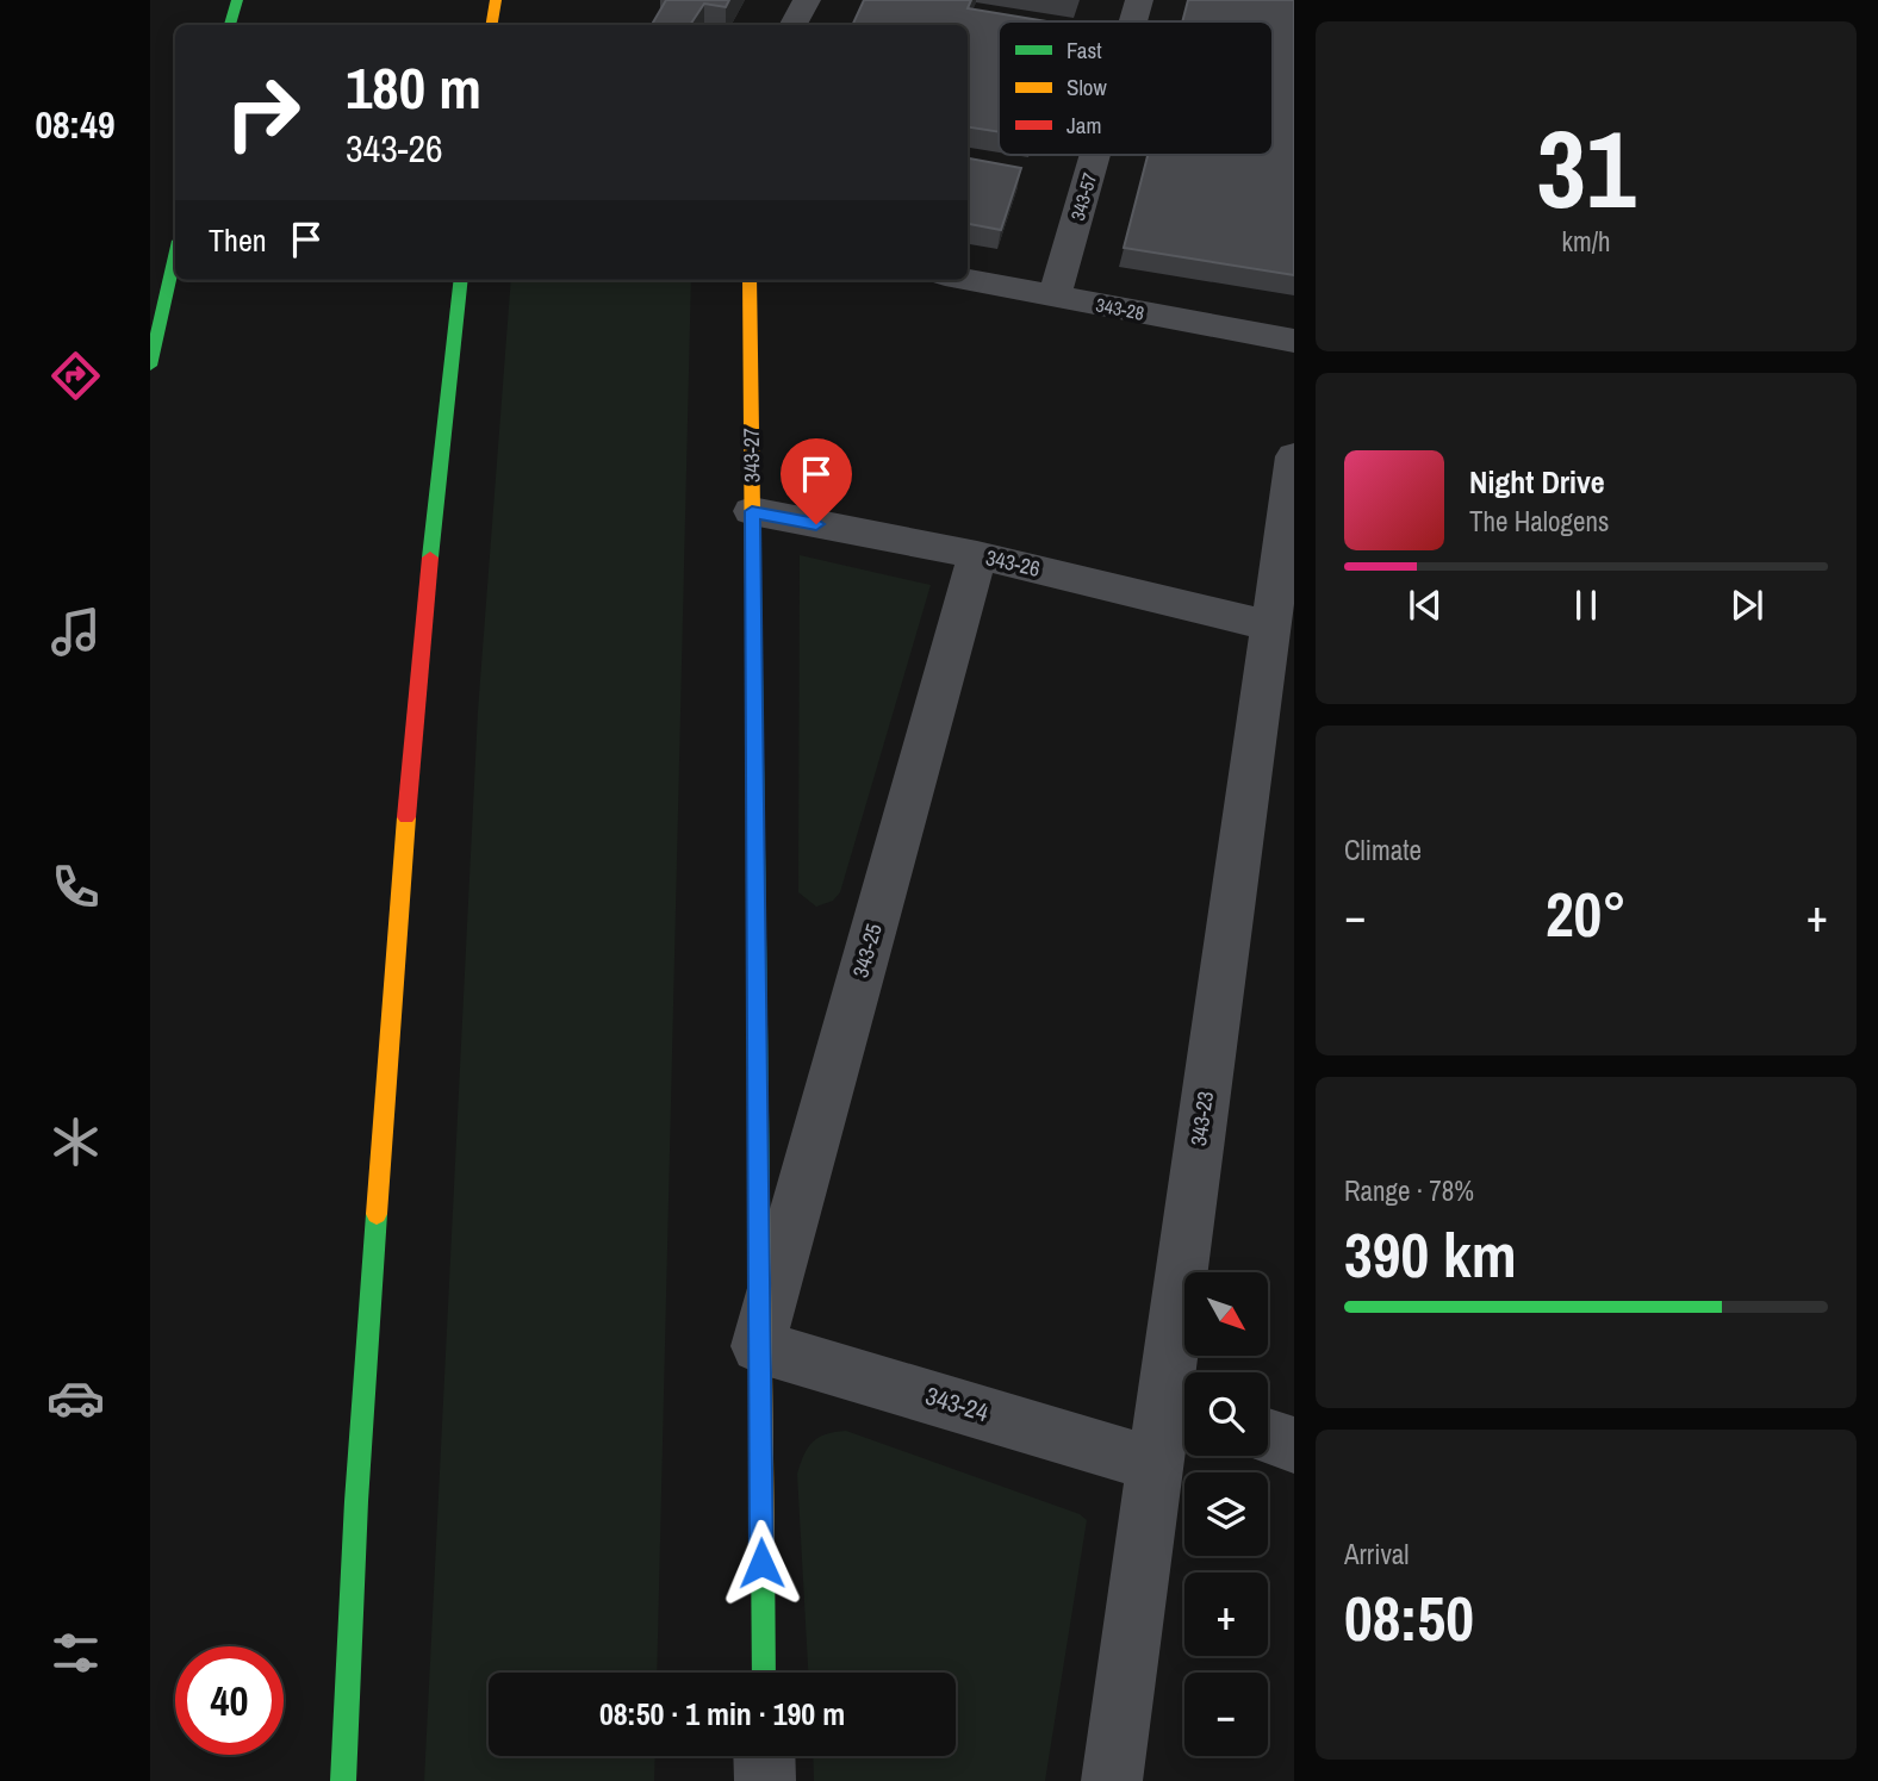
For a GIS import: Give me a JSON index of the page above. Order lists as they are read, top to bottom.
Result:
{
  "streets": {
    "main road": ["343-27"],
    "street": [
      "343-57",
      "343-28",
      "343-26",
      "343-25",
      "343-23",
      "343-24"
    ]
  },
  "crossings": [
    ["343-57", "343-28"],
    ["343-27", "343-26"],
    ["343-27", "343-25"],
    ["343-27", "343-24"],
    ["343-26", "343-25"],
    ["343-26", "343-23"],
    ["343-25", "343-24"],
    ["343-23", "343-24"]
  ],
  "legend": ["Fast", "Slow", "Jam"],
  "north": "bottom right",
  "page": {
    "tabs": "08:49",
    "tile": [
      ["31", "km/h"],
      "Climate",
      ["Range · 78%", "390 km"],
      ["Arrival", "08:50"]
    ],
    "turn": ["180 m", "343-26"],
    "then": "Then",
    "song": ["Night Drive", "The Halogens"],
    "heat": ["−", "20°", "+"],
    "map_buttons": ["+", "−"],
    "limit": "40",
    "trip": "08:50 · 1 min · 190 m"
  }
}
